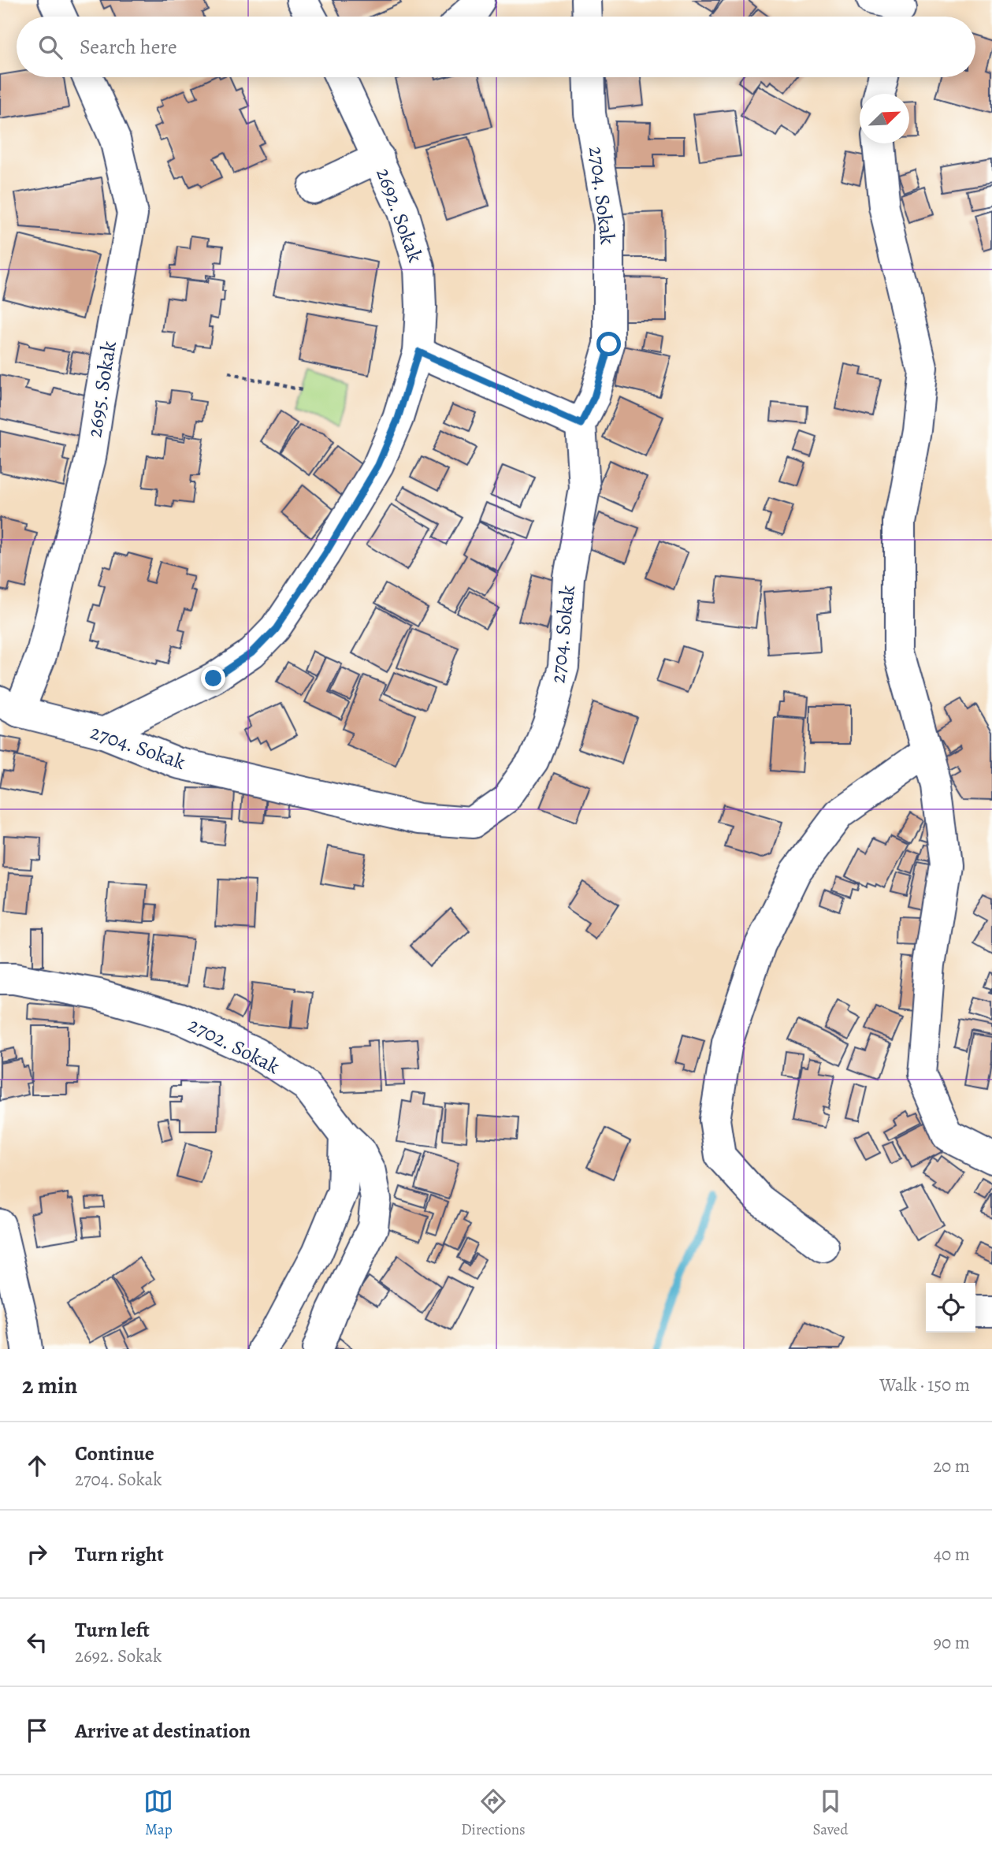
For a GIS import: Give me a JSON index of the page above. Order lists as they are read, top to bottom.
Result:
{
  "streets": {
    "street": [
      "2704. Sokak",
      "2692. Sokak",
      "2695. Sokak",
      "2702. Sokak"
    ]
  },
  "crossings": [
    ["2704. Sokak", "2692. Sokak"],
    ["2704. Sokak", "2695. Sokak"]
  ],
  "north": "top right",
  "page": {
    "search": "Search here",
    "heading": ["2 min", "Walk · 150 m"],
    "list": [
      ["Continue", "2704. Sokak", "20 m"],
      ["Turn right", "40 m"],
      ["Turn left", "2692. Sokak", "90 m"],
      "Arrive at destination"
    ],
    "nav": ["Map", "Directions", "Saved"]
  }
}
